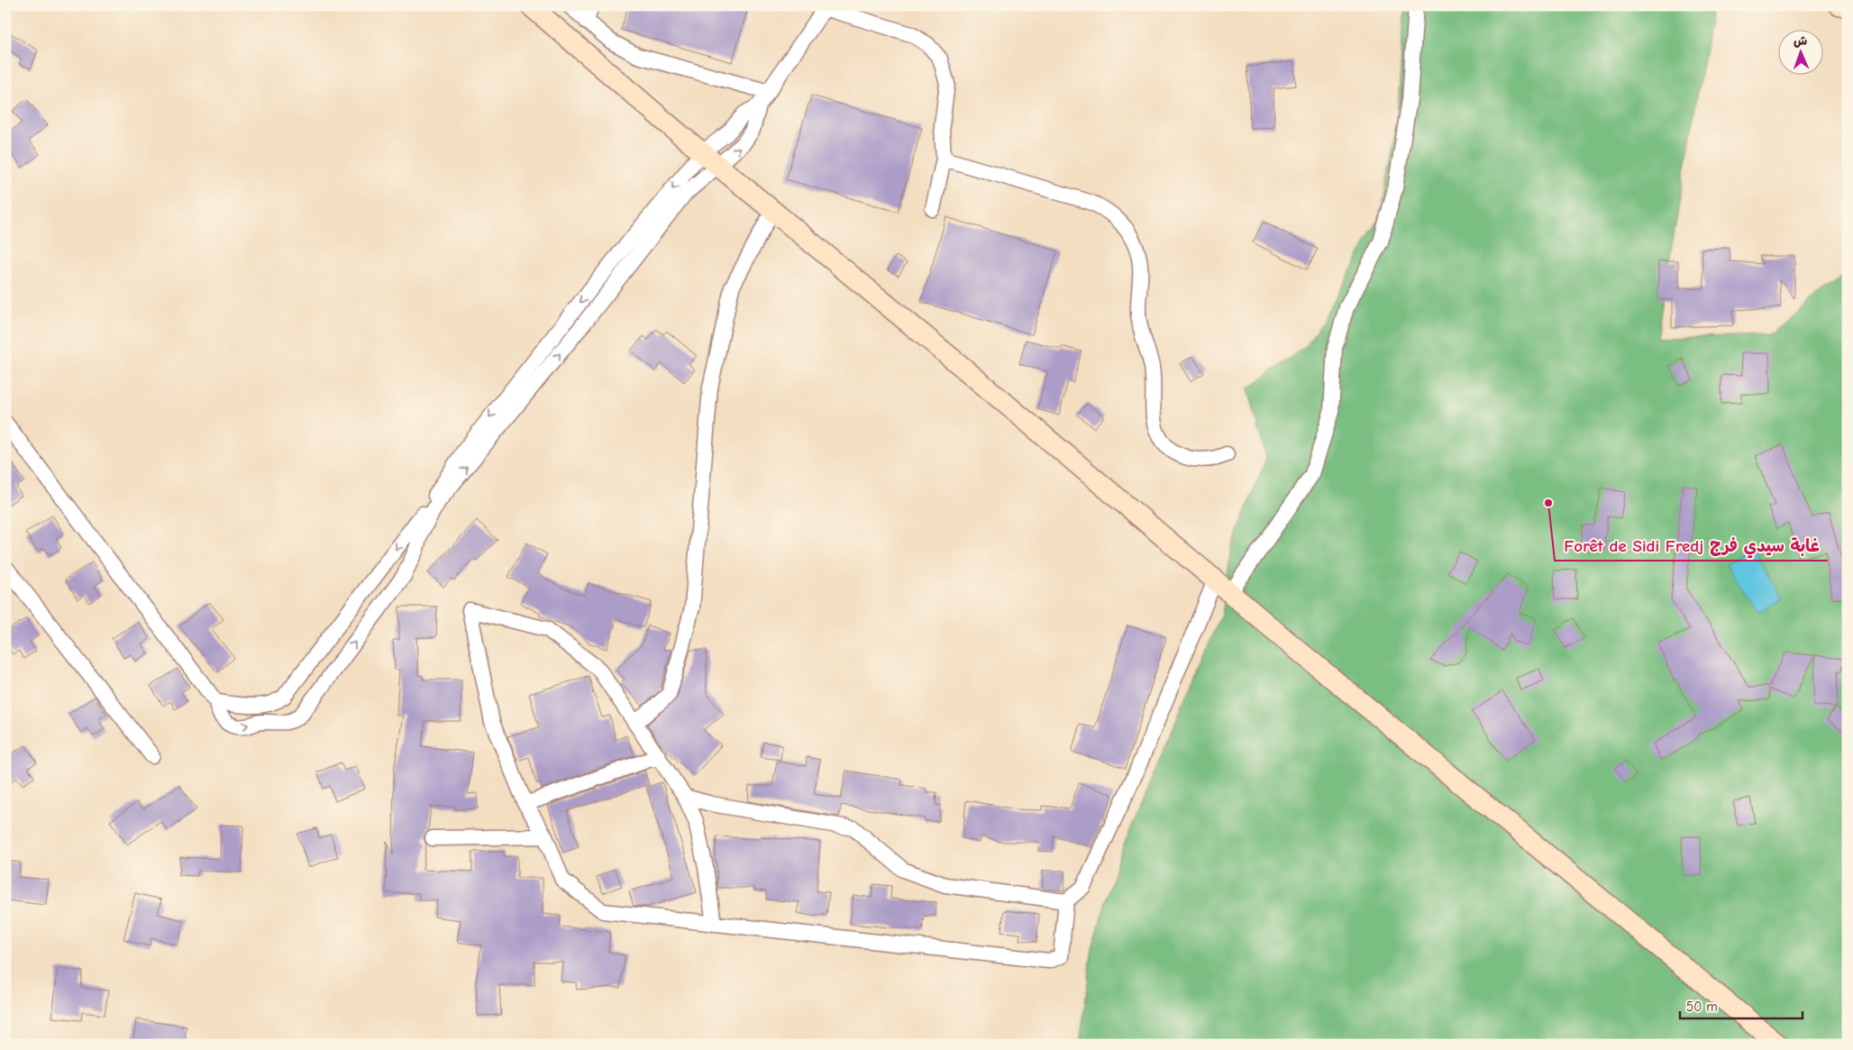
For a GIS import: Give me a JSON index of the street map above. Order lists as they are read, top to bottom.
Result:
{
  "places": ["Forêt de Sidi Fredj غابة سيدي فرج"],
  "scale_bar": "50 m",
  "north": "top"
}
